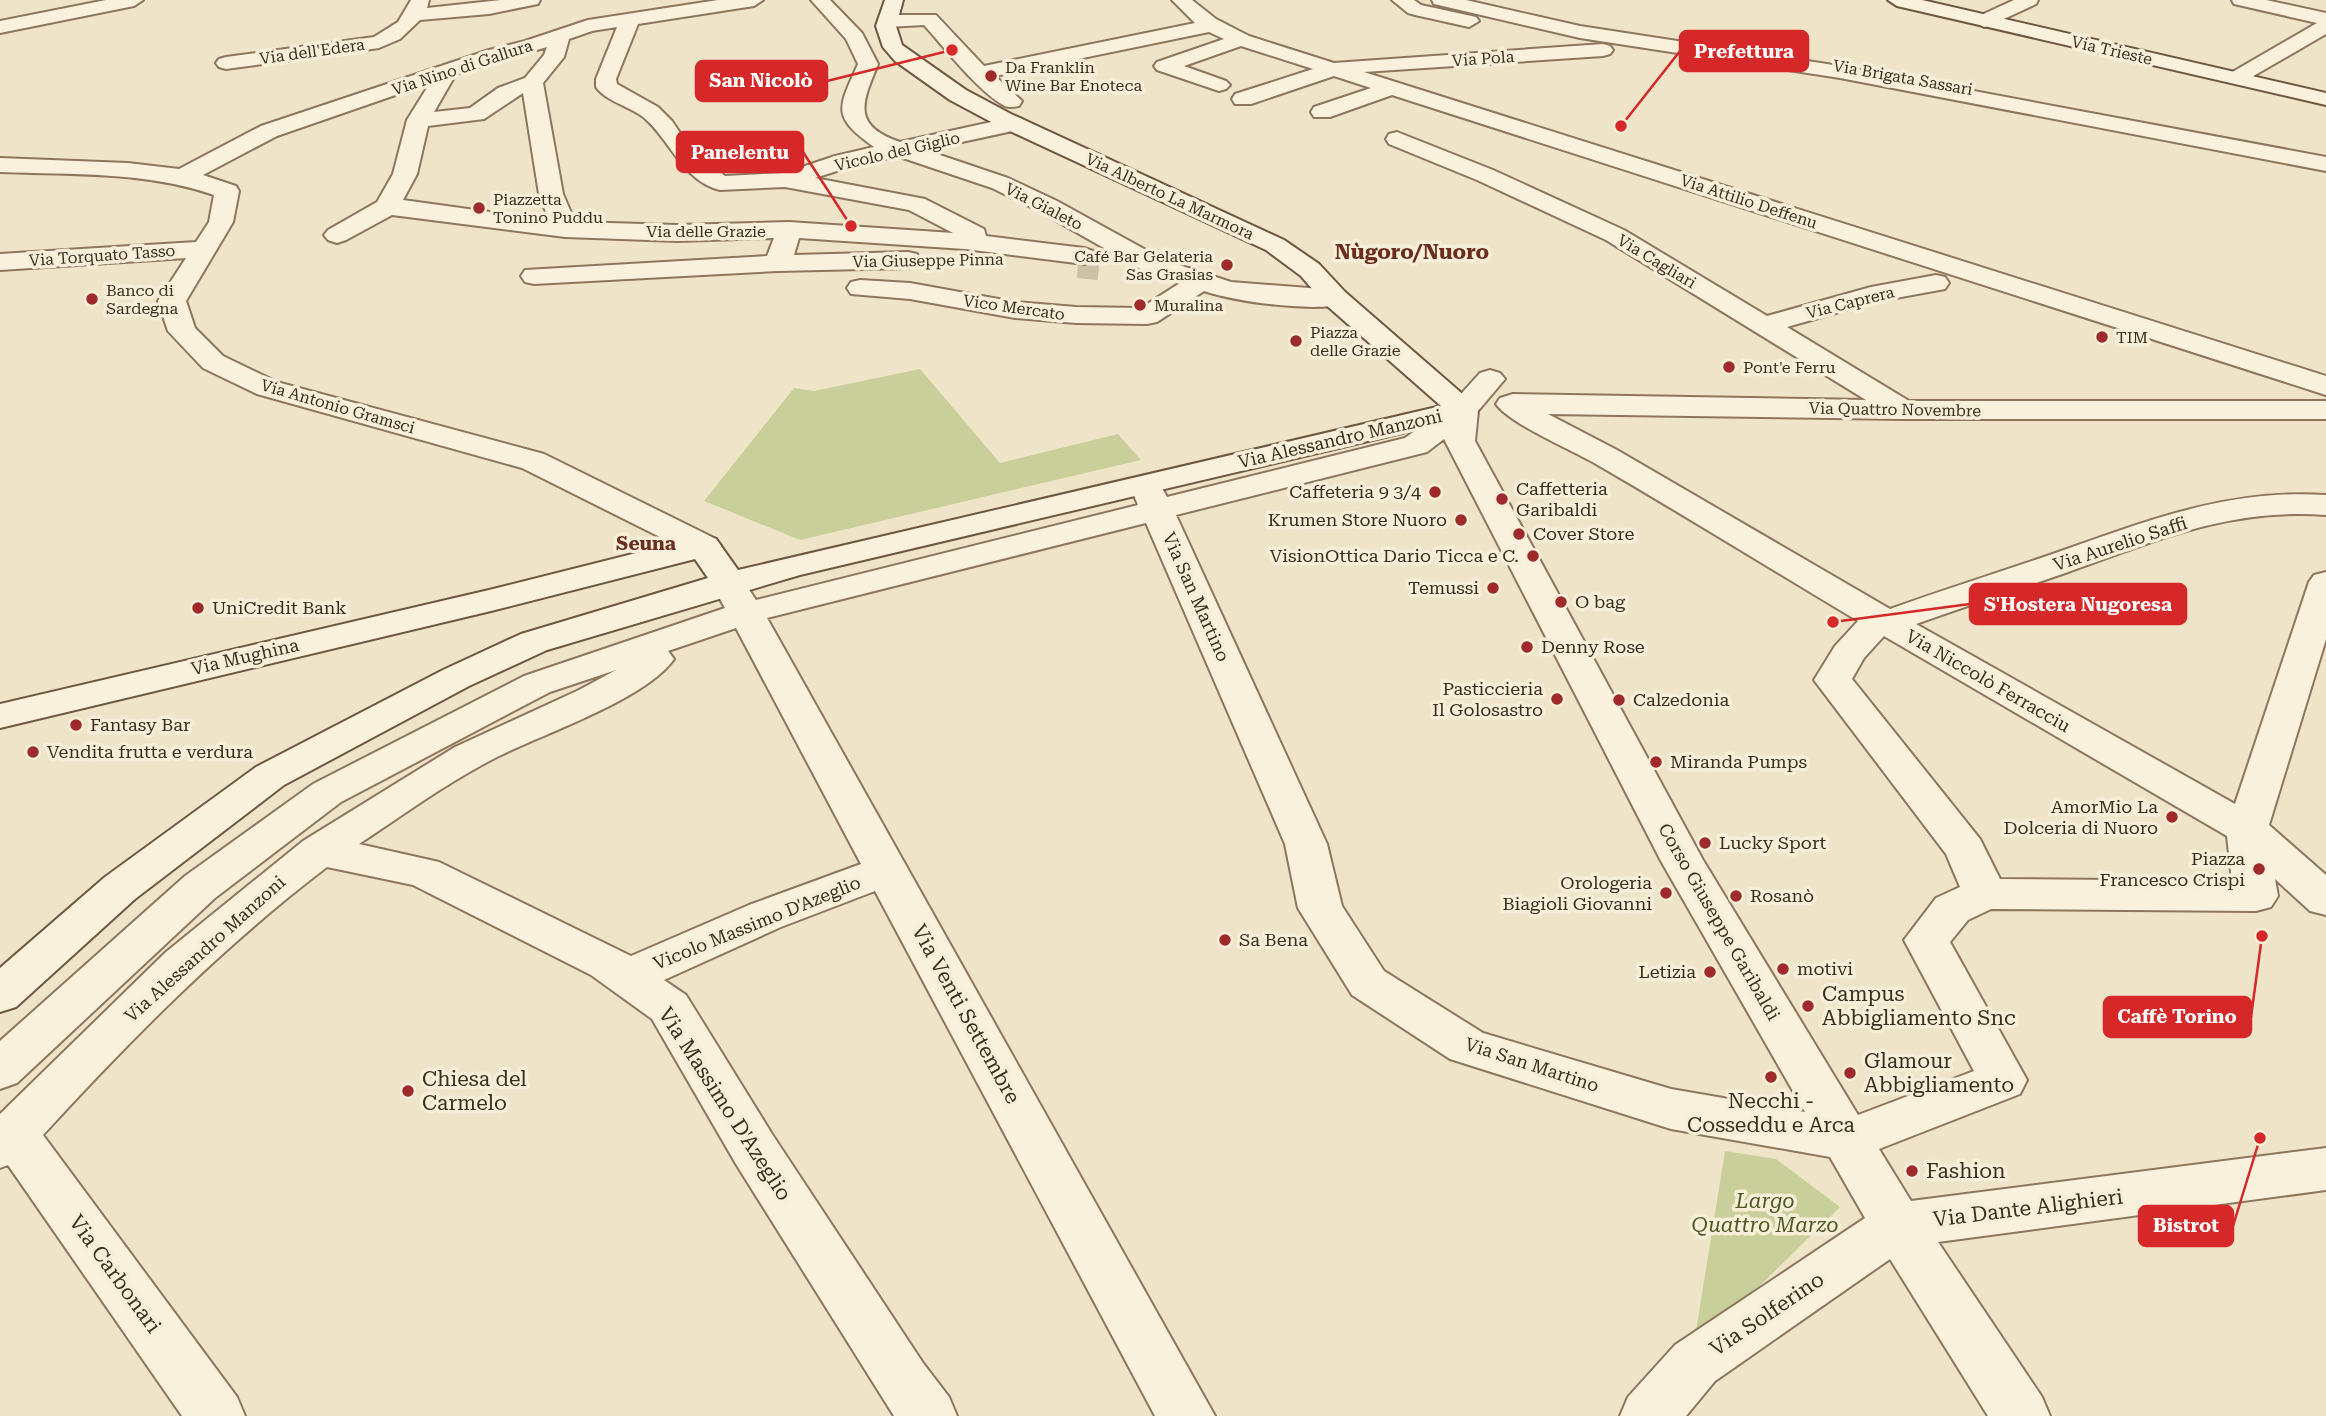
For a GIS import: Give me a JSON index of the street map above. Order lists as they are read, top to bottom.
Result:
{
  "streets": {
    "street": [
      "Via Trieste",
      "Via dell'Edera",
      "Via Pola",
      "Via Nino di Gallura",
      "Via Brigata Sassari",
      "Vicolo del Giglio",
      "Via Alberto La Marmora",
      "Via Attilio Deffenu",
      "Via Gialeto",
      "Via delle Grazie",
      "Via Torquato Tasso",
      "Via Giuseppe Pinna",
      "Via Cagliari",
      "Via Caprera",
      "Vico Mercato",
      "Via Antonio Gramsci",
      "Via Quattro Novembre",
      "Via Alessandro Manzoni",
      "Via Aurelio Saffi",
      "Via San Martino",
      "Via Mughina",
      "Via Niccolò Ferracciu",
      "Corso Giuseppe Garibaldi",
      "Vicolo Massimo D'Azeglio",
      "Via Venti Settembre",
      "Via Massimo D'Azeglio",
      "Via Dante Alighieri",
      "Via Carbonari",
      "Via Solferino"
    ]
  },
  "crossings": [
    ["Via Pola", "Via Brigata Sassari"],
    ["Via Pola", "Via Attilio Deffenu"],
    ["Via Nino di Gallura", "Vicolo del Giglio"],
    ["Via Nino di Gallura", "Via Antonio Gramsci"],
    ["Vicolo del Giglio", "Via Alberto La Marmora"],
    ["Vicolo del Giglio", "Via Gialeto"],
    ["Via Alberto La Marmora", "Via Gialeto"],
    ["Via Alberto La Marmora", "Via Quattro Novembre"],
    ["Via Alberto La Marmora", "Via Alessandro Manzoni"],
    ["Via Alberto La Marmora", "Corso Giuseppe Garibaldi"],
    ["Via Gialeto", "Via Giuseppe Pinna"],
    ["Via Gialeto", "Vico Mercato"],
    ["Via delle Grazie", "Via Giuseppe Pinna"],
    ["Via Torquato Tasso", "Via Antonio Gramsci"],
    ["Via Cagliari", "Via Caprera"],
    ["Via Cagliari", "Via Quattro Novembre"],
    ["Via Antonio Gramsci", "Via Alessandro Manzoni"],
    ["Via Antonio Gramsci", "Via Mughina"],
    ["Via Antonio Gramsci", "Via Venti Settembre"],
    ["Via Quattro Novembre", "Via Alessandro Manzoni"],
    ["Via Quattro Novembre", "Via Niccolò Ferracciu"],
    ["Via Quattro Novembre", "Corso Giuseppe Garibaldi"],
    ["Via Alessandro Manzoni", "Via San Martino"],
    ["Via Alessandro Manzoni", "Corso Giuseppe Garibaldi"],
    ["Via Alessandro Manzoni", "Via Venti Settembre"],
    ["Via Alessandro Manzoni", "Via Massimo D'Azeglio"],
    ["Via Alessandro Manzoni", "Via Carbonari"],
    ["Via Aurelio Saffi", "Via Niccolò Ferracciu"],
    ["Via San Martino", "Corso Giuseppe Garibaldi"],
    ["Corso Giuseppe Garibaldi", "Via Dante Alighieri"],
    ["Corso Giuseppe Garibaldi", "Via Solferino"],
    ["Vicolo Massimo D'Azeglio", "Via Venti Settembre"],
    ["Vicolo Massimo D'Azeglio", "Via Massimo D'Azeglio"],
    ["Via Dante Alighieri", "Via Solferino"]
  ],
  "districts": ["Nùgoro/Nuoro", "Seuna"],
  "parks": ["Largo Quattro Marzo"],
  "places": [
    "San Nicolò",
    "Da Franklin Wine Bar Enoteca",
    "Prefettura",
    "Piazzetta Tonino Puddu",
    "Panelentu",
    "Café Bar Gelateria Sas Grasias",
    "Banco di Sardegna",
    "Muralina",
    "TIM",
    "Piazza delle Grazie",
    "Pont'e Ferru",
    "Caffeteria 9 3/4",
    "Caffetteria Garibaldi",
    "Krumen Store Nuoro",
    "Cover Store",
    "VisionOttica Dario Ticca e C.",
    "Temussi",
    "O bag",
    "UniCredit Bank",
    "S'Hostera Nugoresa",
    "Denny Rose",
    "Pasticcieria Il Golosastro",
    "Calzedonia",
    "Fantasy Bar",
    "Vendita frutta e verdura",
    "Miranda Pumps",
    "AmorMio La Dolceria di Nuoro",
    "Lucky Sport",
    "Piazza Francesco Crispi",
    "Orologeria Biagioli Giovanni",
    "Rosanò",
    "Caffè Torino",
    "Sa Bena",
    "motivi",
    "Letizia",
    "Campus Abbigliamento Snc",
    "Glamour Abbigliamento",
    "Necchi - Cosseddu e Arca",
    "Chiesa del Carmelo",
    "Bistrot",
    "Fashion"
  ]
}
